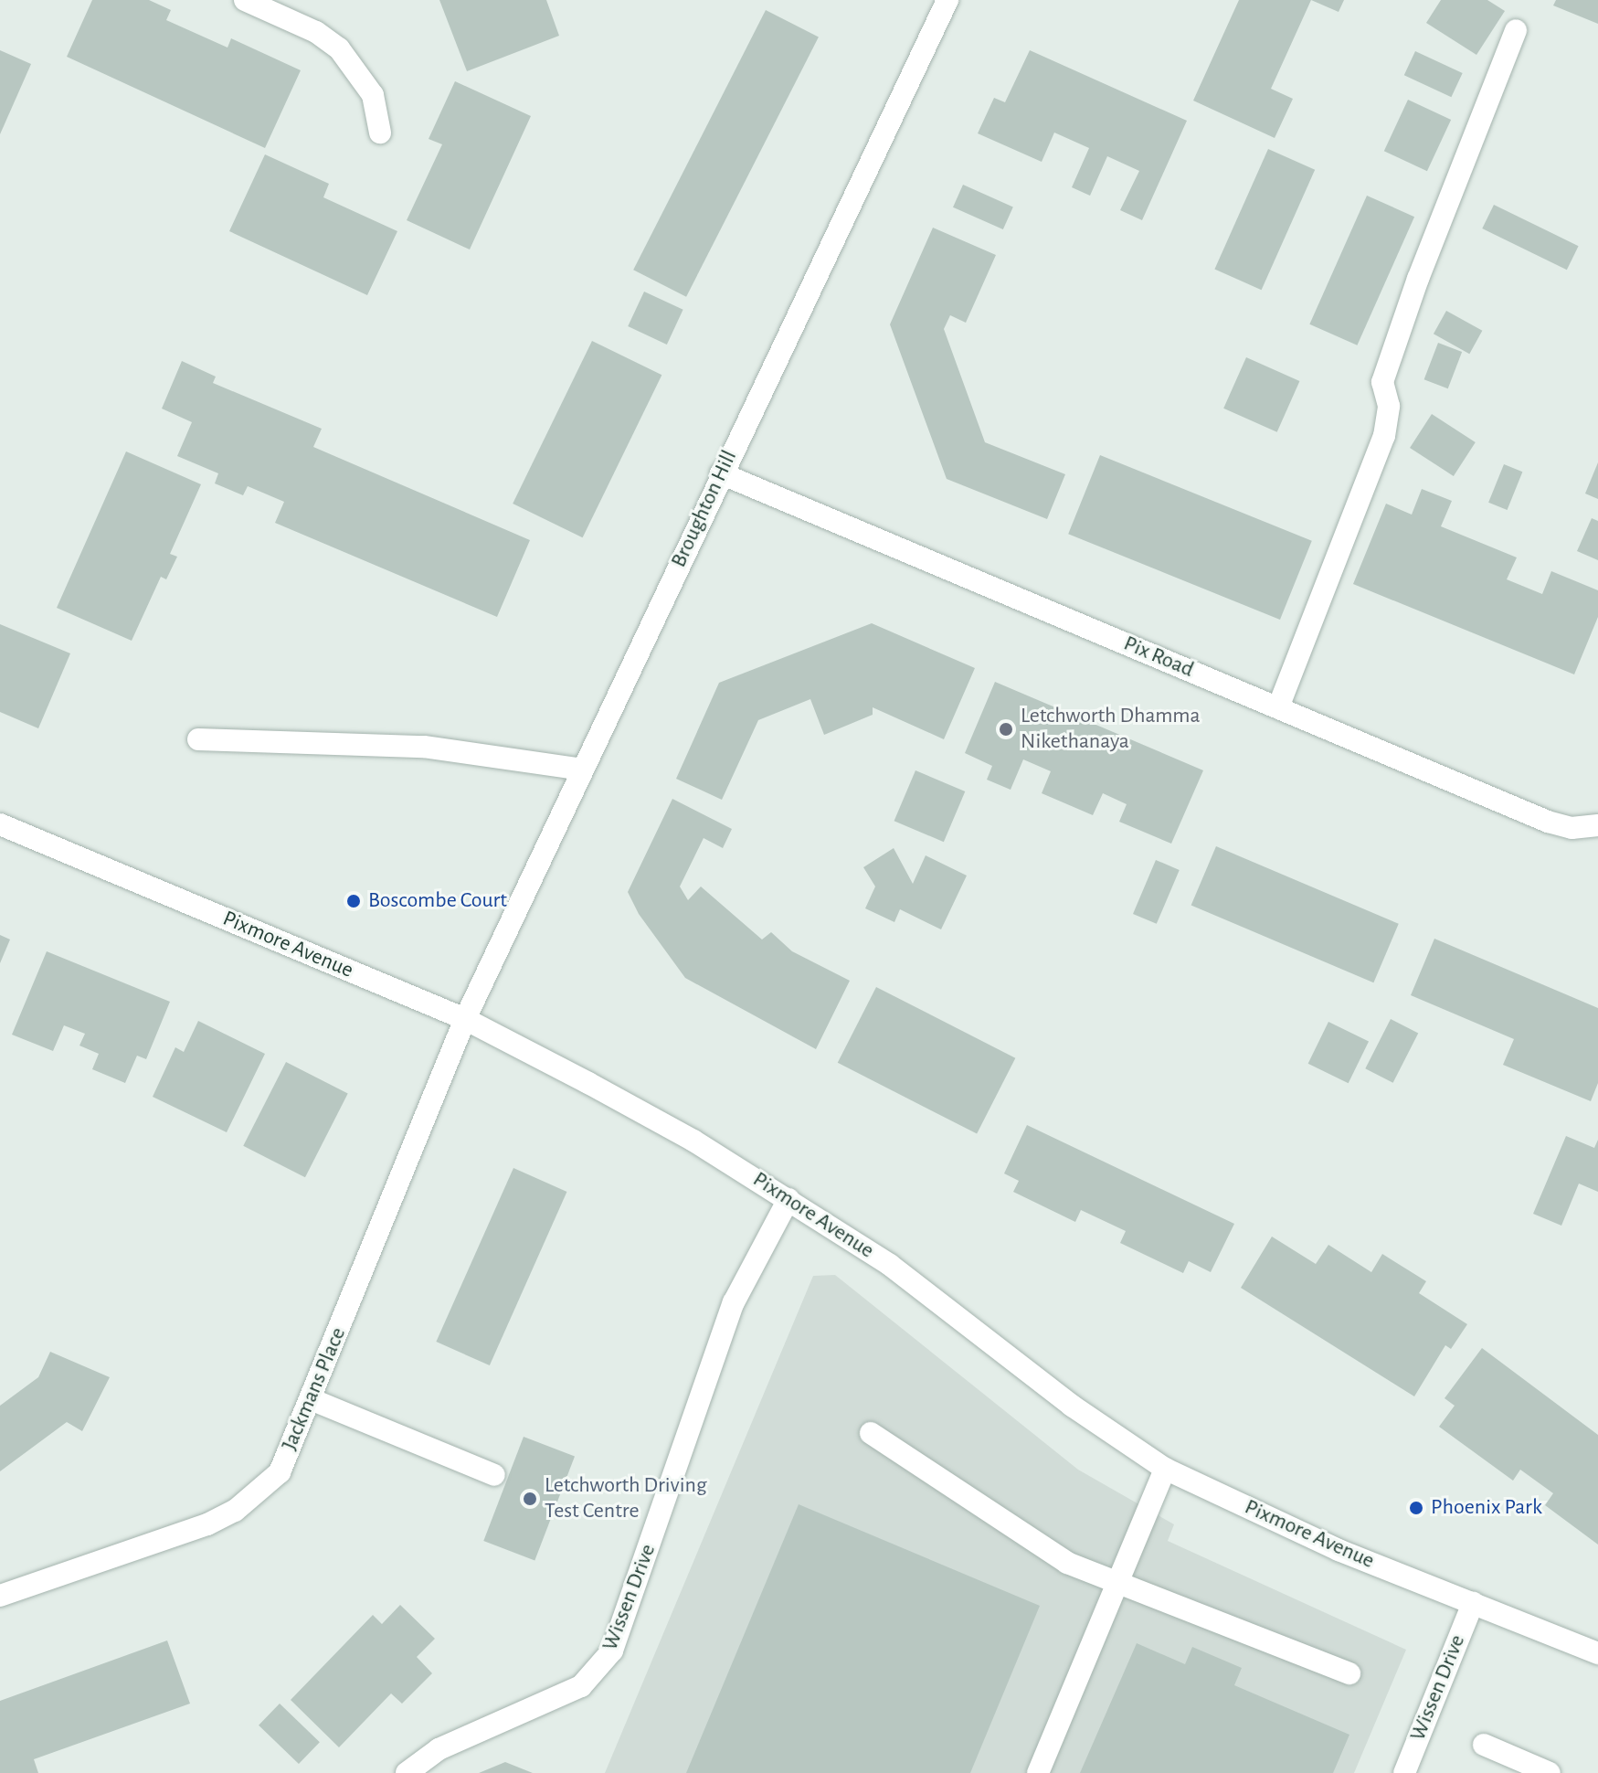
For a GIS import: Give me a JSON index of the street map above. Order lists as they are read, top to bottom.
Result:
{
  "streets": {
    "street": [
      "Broughton Hill",
      "Pix Road",
      "Pixmore Avenue",
      "Jackmans Place",
      "Wissen Drive"
    ]
  },
  "crossings": [
    ["Broughton Hill", "Pix Road"],
    ["Broughton Hill", "Pixmore Avenue"],
    ["Broughton Hill", "Jackmans Place"],
    ["Pixmore Avenue", "Jackmans Place"],
    ["Pixmore Avenue", "Wissen Drive"]
  ],
  "places": [
    "Letchworth Dhamma Nikethanaya",
    "Boscombe Court",
    "Letchworth Driving Test Centre",
    "Phoenix Park"
  ]
}
